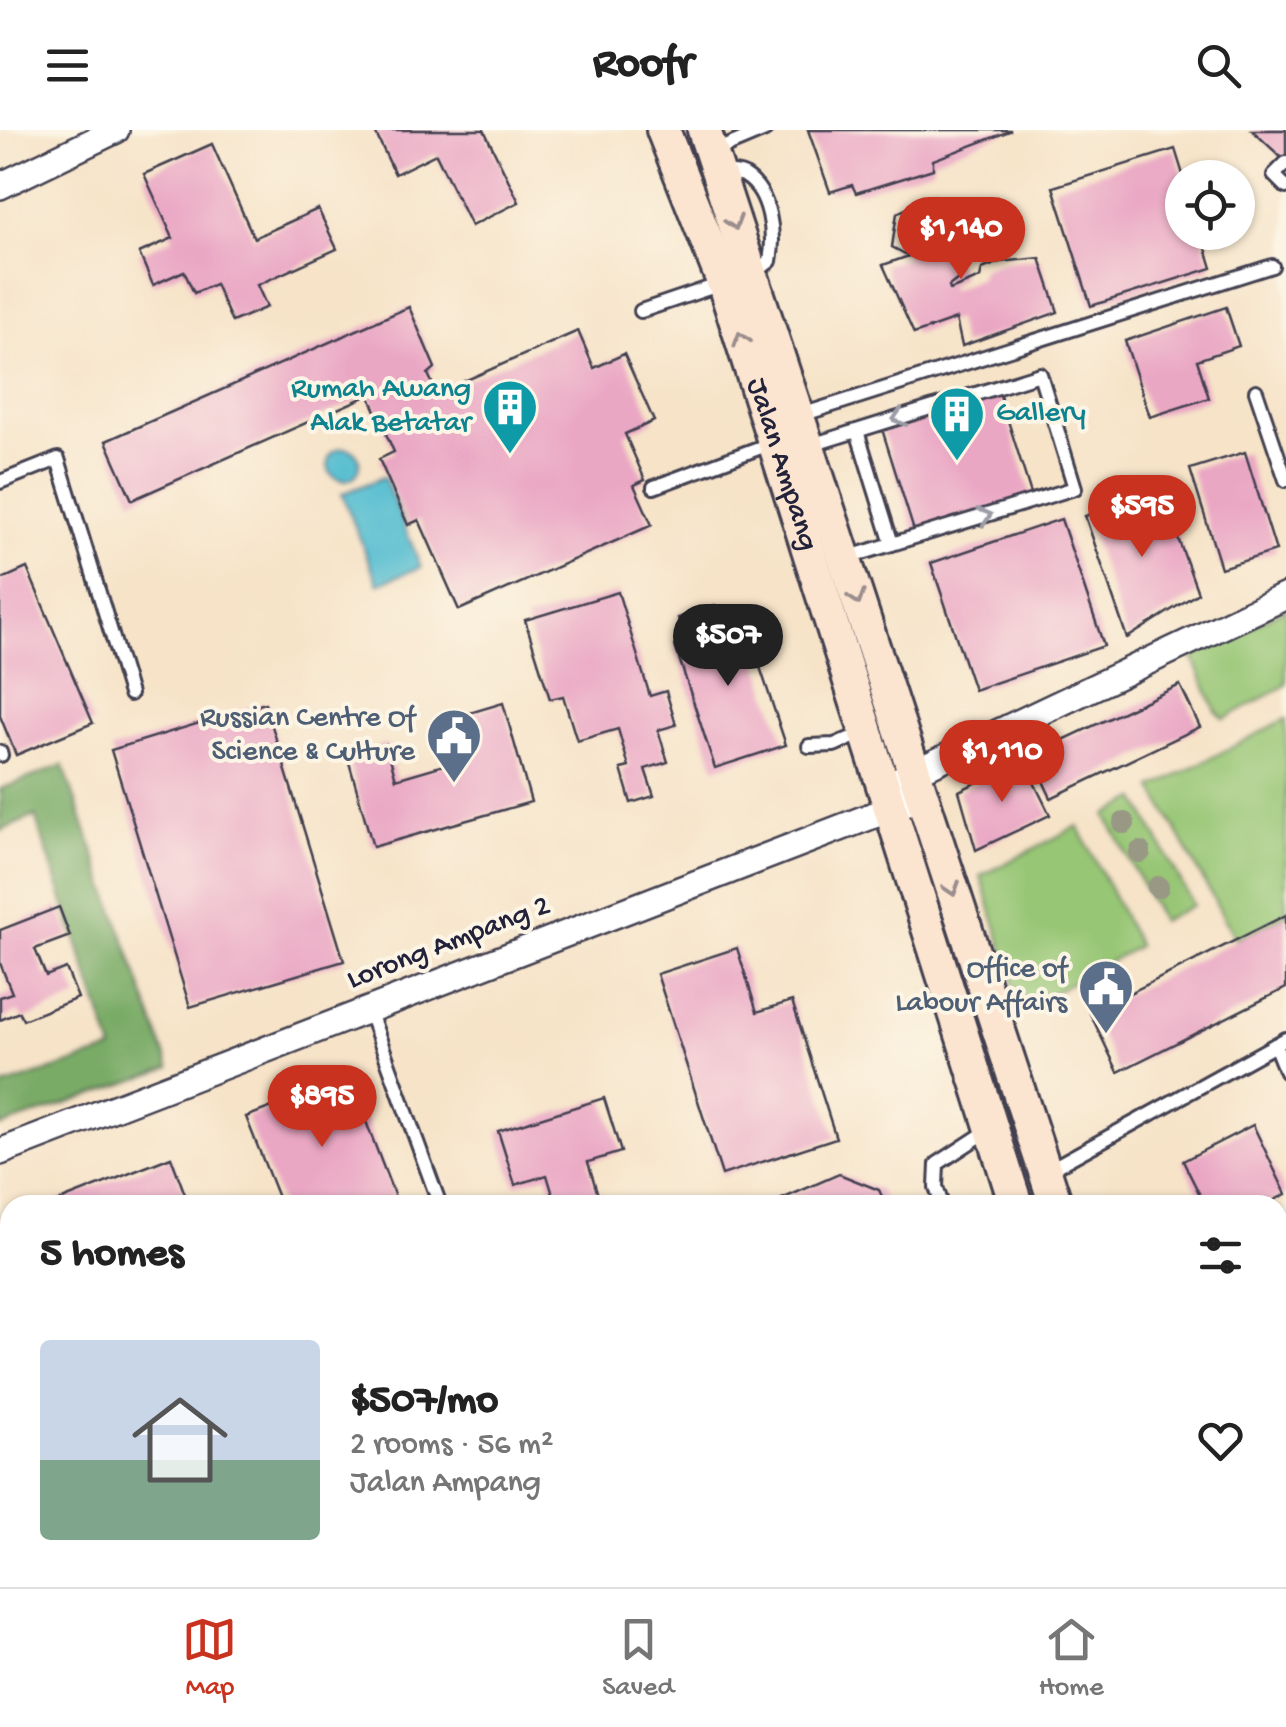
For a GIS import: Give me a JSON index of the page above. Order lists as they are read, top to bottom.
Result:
{
  "streets": {
    "main road": ["Jalan Ampang"],
    "street": ["Lorong Ampang 2"]
  },
  "crossings": [
    ["Jalan Ampang", "Lorong Ampang 2"]
  ],
  "places": {
    "building": ["Rumah Awang Alak Betatar", "Gallery"],
    "public building": ["Russian Centre Of Science & Culture", "Office of Labour Affairs"]
  },
  "page": {
    "header": "Roofr",
    "price": [
      "$1,140",
      "$595",
      "$507",
      "$1,110",
      "$895"
    ],
    "heading": "5 homes",
    "list": [
      {
        "name": "$507/mo",
        "note": "2 rooms · 56 m² · Jalan Ampang"
      }
    ],
    "tabs": ["Map", "Saved", "Home"]
  }
}
